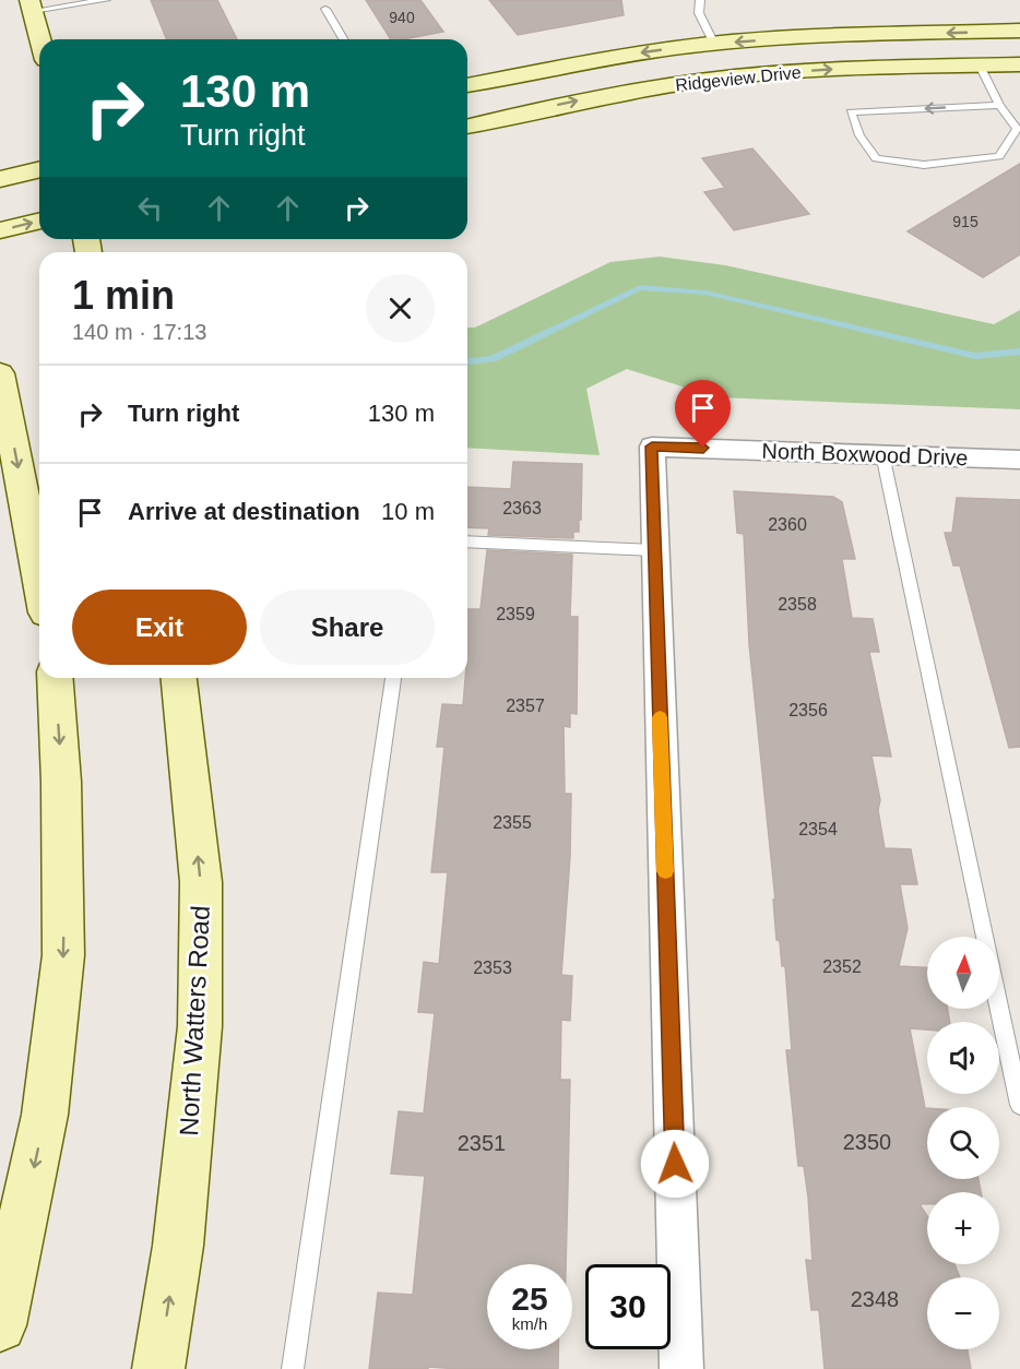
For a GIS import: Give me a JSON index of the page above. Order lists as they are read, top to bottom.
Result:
{
  "streets": {
    "main road": ["Ridgeview Drive", "North Watters Road"],
    "street": ["North Boxwood Drive"]
  },
  "house_numbers": [
    "940",
    "915",
    "2363",
    "2360",
    "2358",
    "2359",
    "2357",
    "2356",
    "2355",
    "2354",
    "2352",
    "2353",
    "2350",
    "2351",
    "2348"
  ],
  "north": "top",
  "page": {
    "turn": ["130 m", "Turn right"],
    "heading": ["1 min", "140 m · 17:13"],
    "list": [
      {
        "name": "Turn right",
        "value": "130 m"
      },
      {
        "name": "Arrive at destination",
        "value": "10 m"
      }
    ],
    "buttons": ["Exit", "Share"],
    "map_buttons": ["+", "−"],
    "speed": "25 km/h",
    "limit": "30"
  }
}
